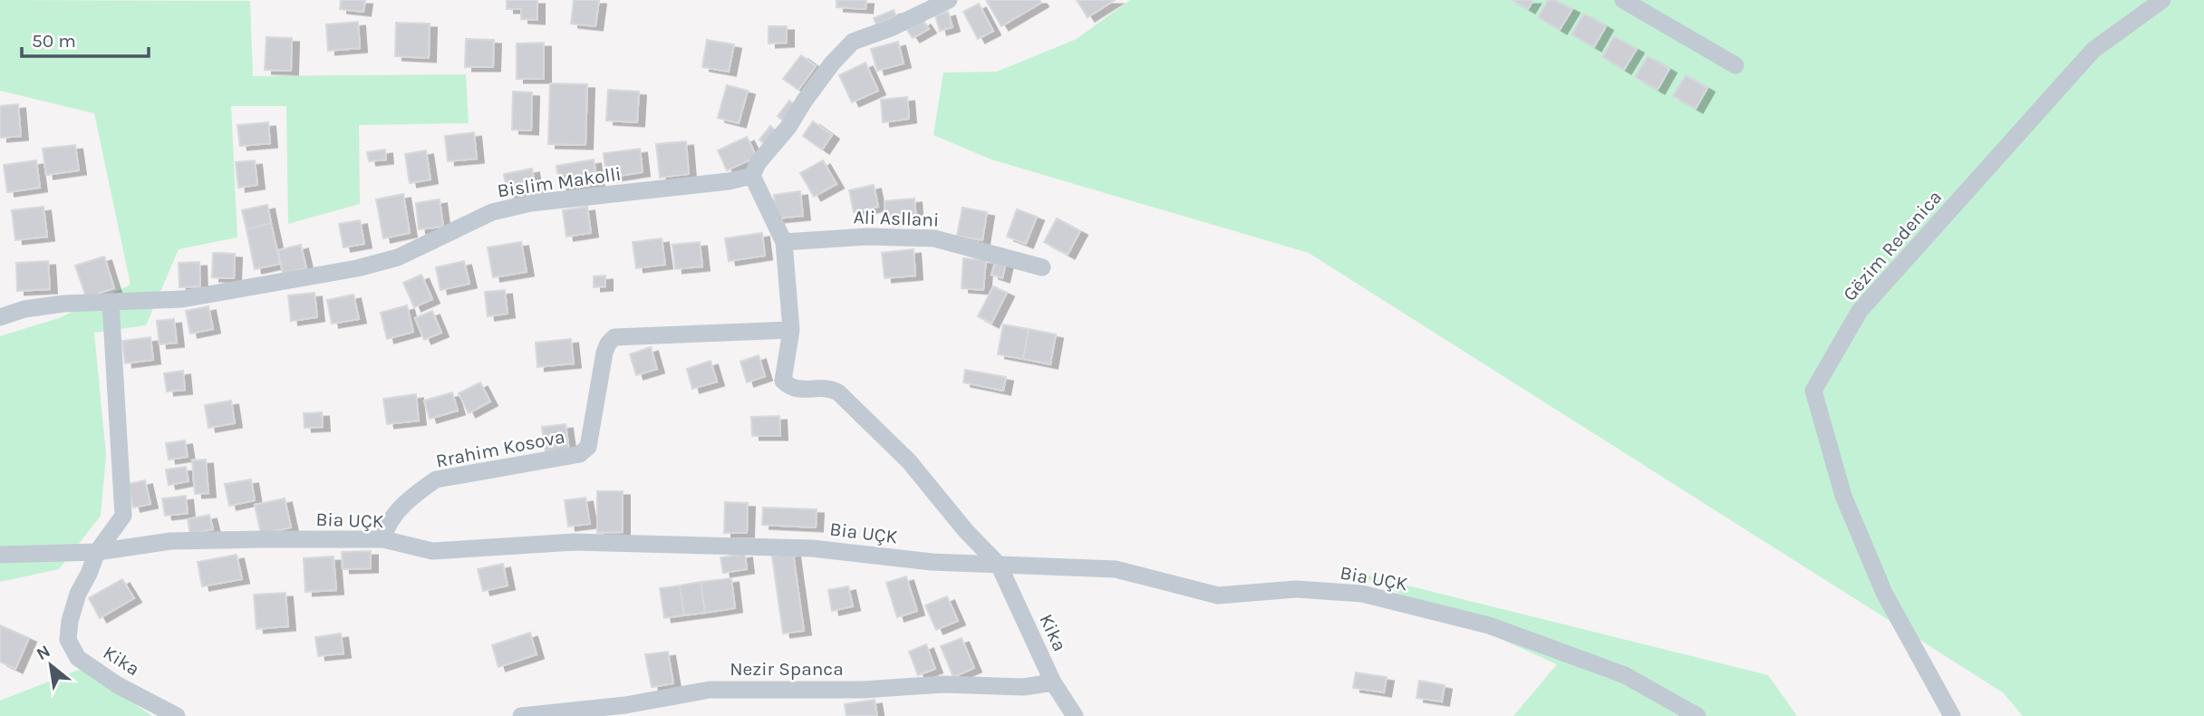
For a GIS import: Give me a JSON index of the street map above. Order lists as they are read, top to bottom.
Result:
{
  "streets": {
    "street": [
      "Bislim Makolli",
      "Ali Asllani",
      "Gëzim Redenica",
      "Rrahim Kosova",
      "Bia UÇK",
      "Kika",
      "Nezir Spanca"
    ]
  },
  "crossings": [
    ["Bislim Makolli", "Kika"],
    ["Rrahim Kosova", "Bia UÇK"],
    ["Bia UÇK", "Kika"],
    ["Kika", "Nezir Spanca"]
  ],
  "scale_bar": "50 m",
  "north": "top left"
}
